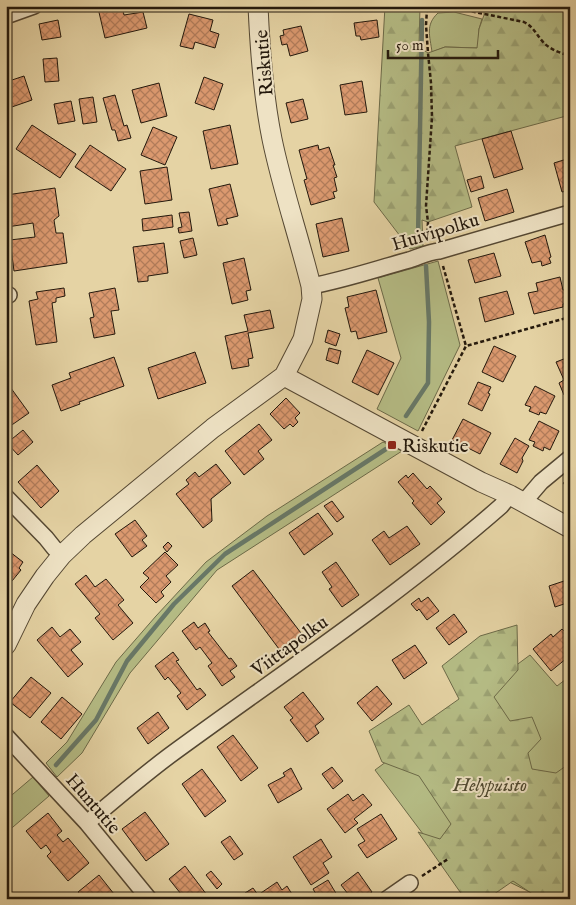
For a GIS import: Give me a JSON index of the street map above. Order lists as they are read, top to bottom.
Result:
{
  "streets": {
    "street": [
      "Riskutie",
      "Huivipolku",
      "Viittapolku",
      "Huntutie"
    ]
  },
  "crossings": [
    ["Riskutie", "Huivipolku"],
    ["Viittapolku", "Huntutie"]
  ],
  "parks": ["Helypuisto"],
  "places": {
    "transit": ["Riskutie"]
  },
  "scale_bar": "50 m"
}
